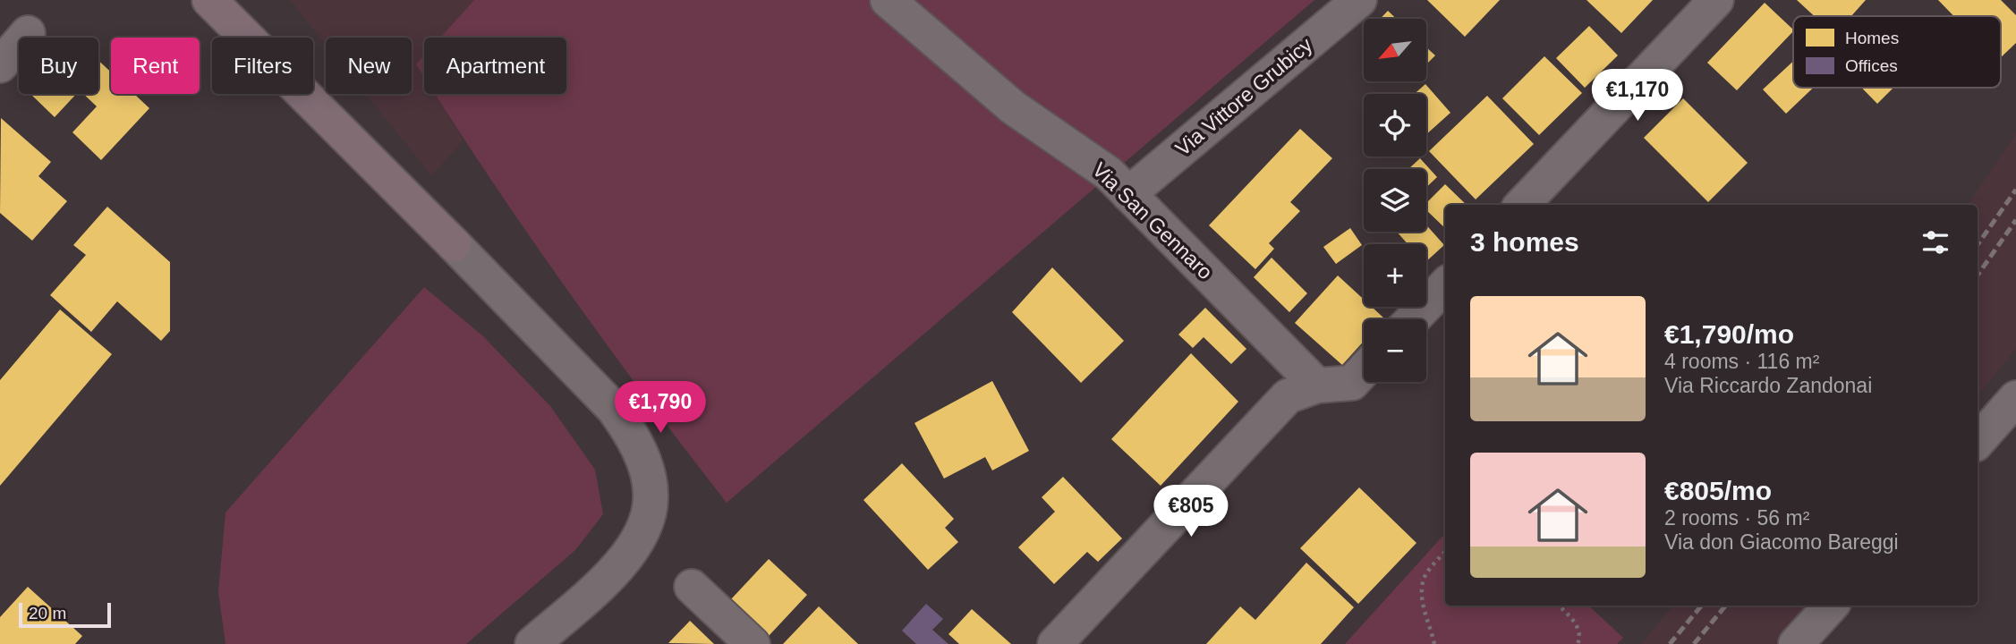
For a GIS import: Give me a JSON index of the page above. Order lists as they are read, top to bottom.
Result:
{
  "streets": {
    "street": ["Via Vittore Grubicy", "Via San Gennaro"]
  },
  "crossings": [
    ["Via Vittore Grubicy", "Via San Gennaro"]
  ],
  "legend": ["Homes", "Offices"],
  "scale_bar": "20 m",
  "north": "bottom left",
  "page": {
    "map_buttons": ["+", "−"],
    "chip": [
      "Buy",
      "Rent",
      "Filters",
      "New",
      "Apartment"
    ],
    "price": ["€1,170", "€1,790", "€805"],
    "heading": "3 homes",
    "list": [
      {
        "name": "€1,790/mo",
        "note": "4 rooms · 116 m² · Via Riccardo Zandonai"
      },
      {
        "name": "€805/mo",
        "note": "2 rooms · 56 m² · Via don Giacomo Bareggi"
      }
    ],
    "scale": "20 m"
  }
}
